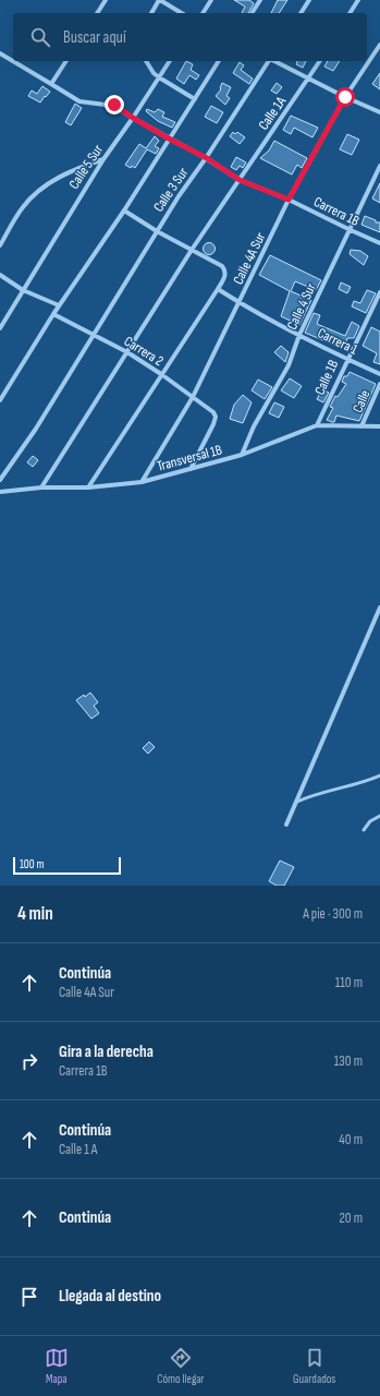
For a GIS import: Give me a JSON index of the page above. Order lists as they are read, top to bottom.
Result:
{
  "streets": {
    "street": [
      "Calle 1A",
      "Calle 5 Sur",
      "Calle 3 Sur",
      "Carrera 1B",
      "Calle 4A Sur",
      "Calle 4 Sur",
      "Carrera 1",
      "Carrera 2",
      "Calle 1B",
      "Calle",
      "Transversal 1B"
    ]
  },
  "crossings": [
    ["Calle 1A", "Carrera 1B"],
    ["Calle 1A", "Carrera 2"],
    ["Calle 1A", "Transversal 1B"],
    ["Calle 5 Sur", "Carrera 1B"],
    ["Calle 3 Sur", "Carrera 1B"],
    ["Calle 3 Sur", "Carrera 2"],
    ["Carrera 1B", "Calle 4A Sur"],
    ["Carrera 1B", "Calle 4 Sur"],
    ["Calle 4A Sur", "Carrera 1"],
    ["Calle 4A Sur", "Carrera 2"],
    ["Calle 4A Sur", "Transversal 1B"],
    ["Calle 4 Sur", "Carrera 1"],
    ["Calle 4 Sur", "Transversal 1B"],
    ["Carrera 1", "Calle 1B"],
    ["Carrera 2", "Transversal 1B"],
    ["Calle 1B", "Transversal 1B"],
    ["Calle", "Transversal 1B"]
  ],
  "scale_bar": "100 m",
  "page": {
    "search": "Buscar aquí",
    "scale": "100 m",
    "heading": ["4 min", "A pie · 300 m"],
    "list": [
      ["Continúa", "Calle 4A Sur", "110 m"],
      ["Gira a la derecha", "Carrera 1B", "130 m"],
      ["Continúa", "Calle 1 A", "40 m"],
      ["Continúa", "20 m"],
      "Llegada al destino"
    ],
    "nav": ["Mapa", "Cómo llegar", "Guardados"]
  }
}
